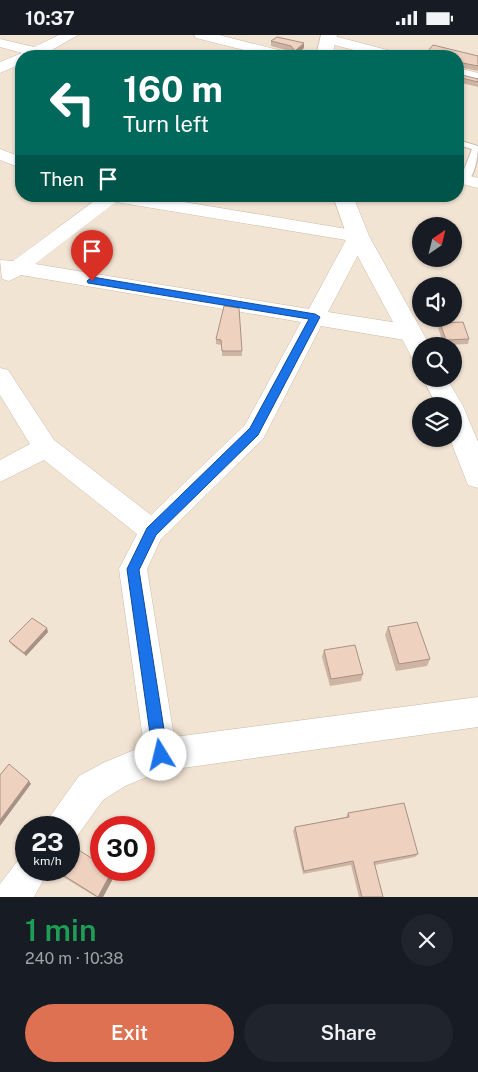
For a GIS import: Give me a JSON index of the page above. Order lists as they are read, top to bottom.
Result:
{
  "north": "top right",
  "page": {
    "status": "10:37",
    "turn": ["160 m", "Turn left"],
    "then": "Then",
    "speed": "23 km/h",
    "limit": "30",
    "heading": ["1 min", "240 m · 10:38"],
    "buttons": ["Exit", "Share"]
  }
}
